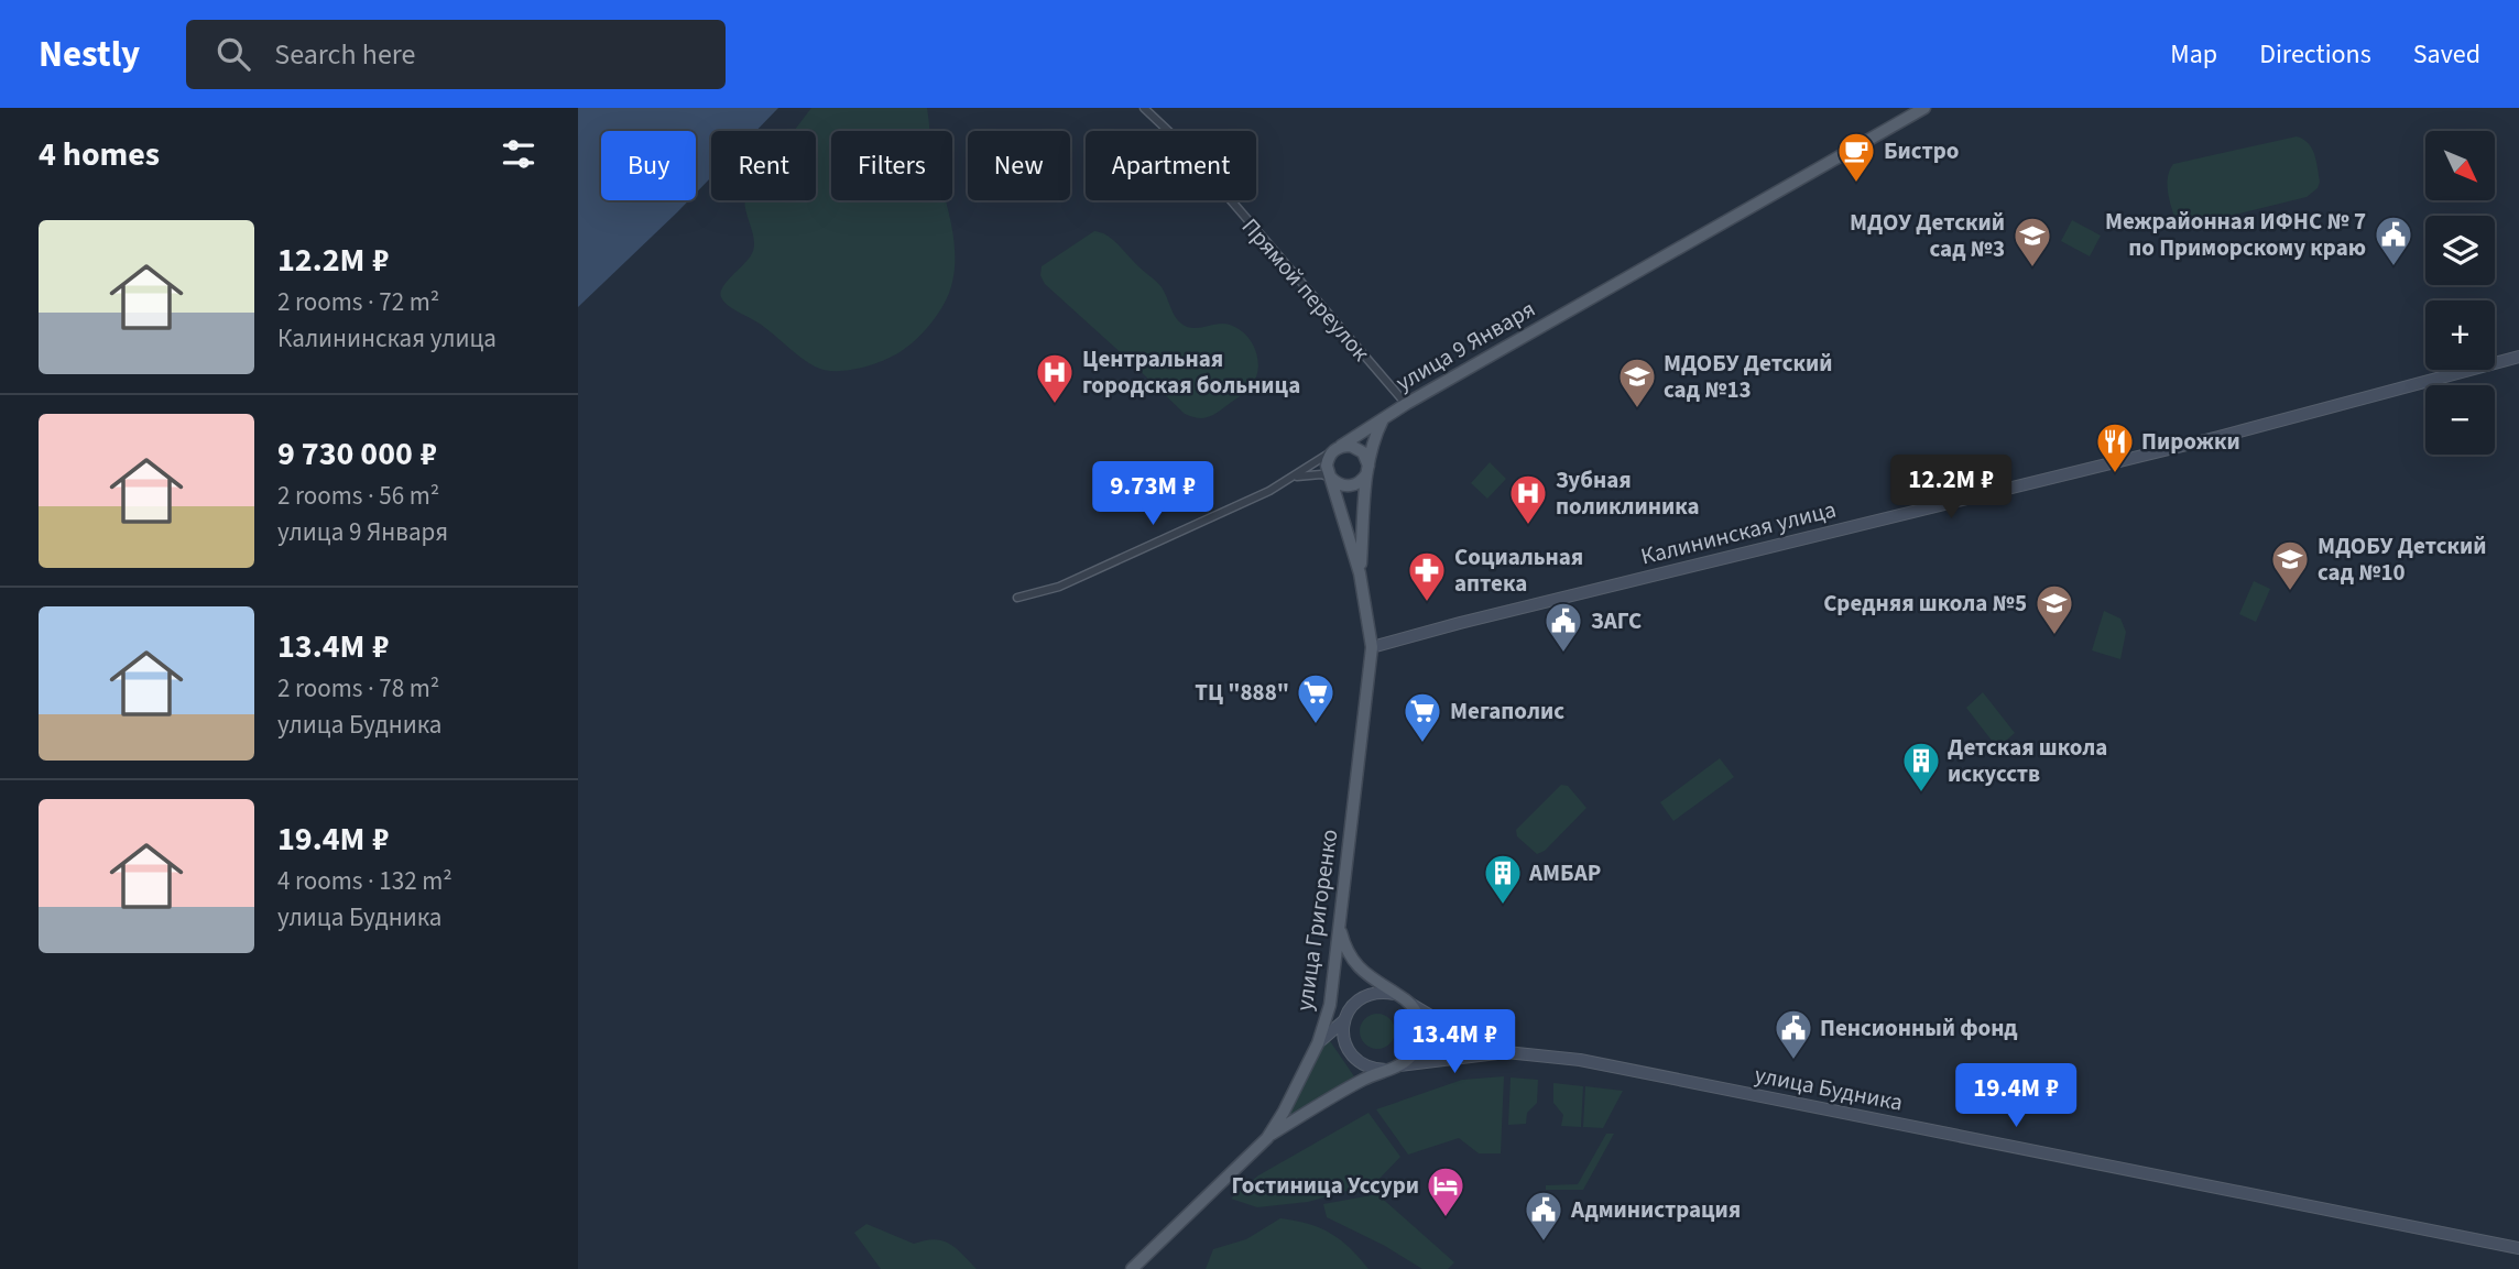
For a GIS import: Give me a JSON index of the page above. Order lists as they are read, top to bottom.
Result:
{
  "streets": {
    "main road": [
      "улица 9 Января",
      "Калининская улица",
      "улица Григоренко",
      "улица Будника"
    ],
    "street": ["Прямой переулок"]
  },
  "crossings": [
    ["Прямой переулок", "улица 9 Января"],
    ["Калининская улица", "улица Григоренко"],
    ["улица Григоренко", "улица Будника"]
  ],
  "places": {
    "cafe": ["Бистро"],
    "public building": [
      "Межрайонная ИФНС № 7 по Приморскому краю",
      "ЗАГС",
      "Пенсионный фонд",
      "Администрация"
    ],
    "school or university": [
      "МДОУ Детский сад №3",
      "МДОБУ Детский сад №13",
      "МДОБУ Детский сад №10",
      "Средняя школа №5"
    ],
    "hospital": ["Центральная городская больница", "Зубная поликлиника"],
    "restaurant": ["Пирожки"],
    "pharmacy": ["Социальная аптека"],
    "supermarket": ["ТЦ \"888\"", "Мегаполис"],
    "building": ["Детская школа искусств", "АМБАР"],
    "hotel": ["Гостиница Уссури"]
  },
  "north": "bottom right",
  "page": {
    "header": "Nestly",
    "search": "Search here",
    "nav": ["Map", "Directions", "Saved"],
    "heading": "4 homes",
    "map_buttons": ["+", "−"],
    "chip": [
      "Buy",
      "Rent",
      "Filters",
      "New",
      "Apartment"
    ],
    "list": [
      {
        "name": "12.2M ₽",
        "note": "2 rooms · 72 m² · Калининская улица"
      },
      {
        "name": "9 730 000 ₽",
        "note": "2 rooms · 56 m² · улица 9 Января"
      },
      {
        "name": "13.4M ₽",
        "note": "2 rooms · 78 m² · улица Будника"
      },
      {
        "name": "19.4M ₽",
        "note": "4 rooms · 132 m² · улица Будника"
      }
    ],
    "price": [
      "12.2M ₽",
      "9.73M ₽",
      "13.4M ₽",
      "19.4M ₽"
    ]
  }
}
